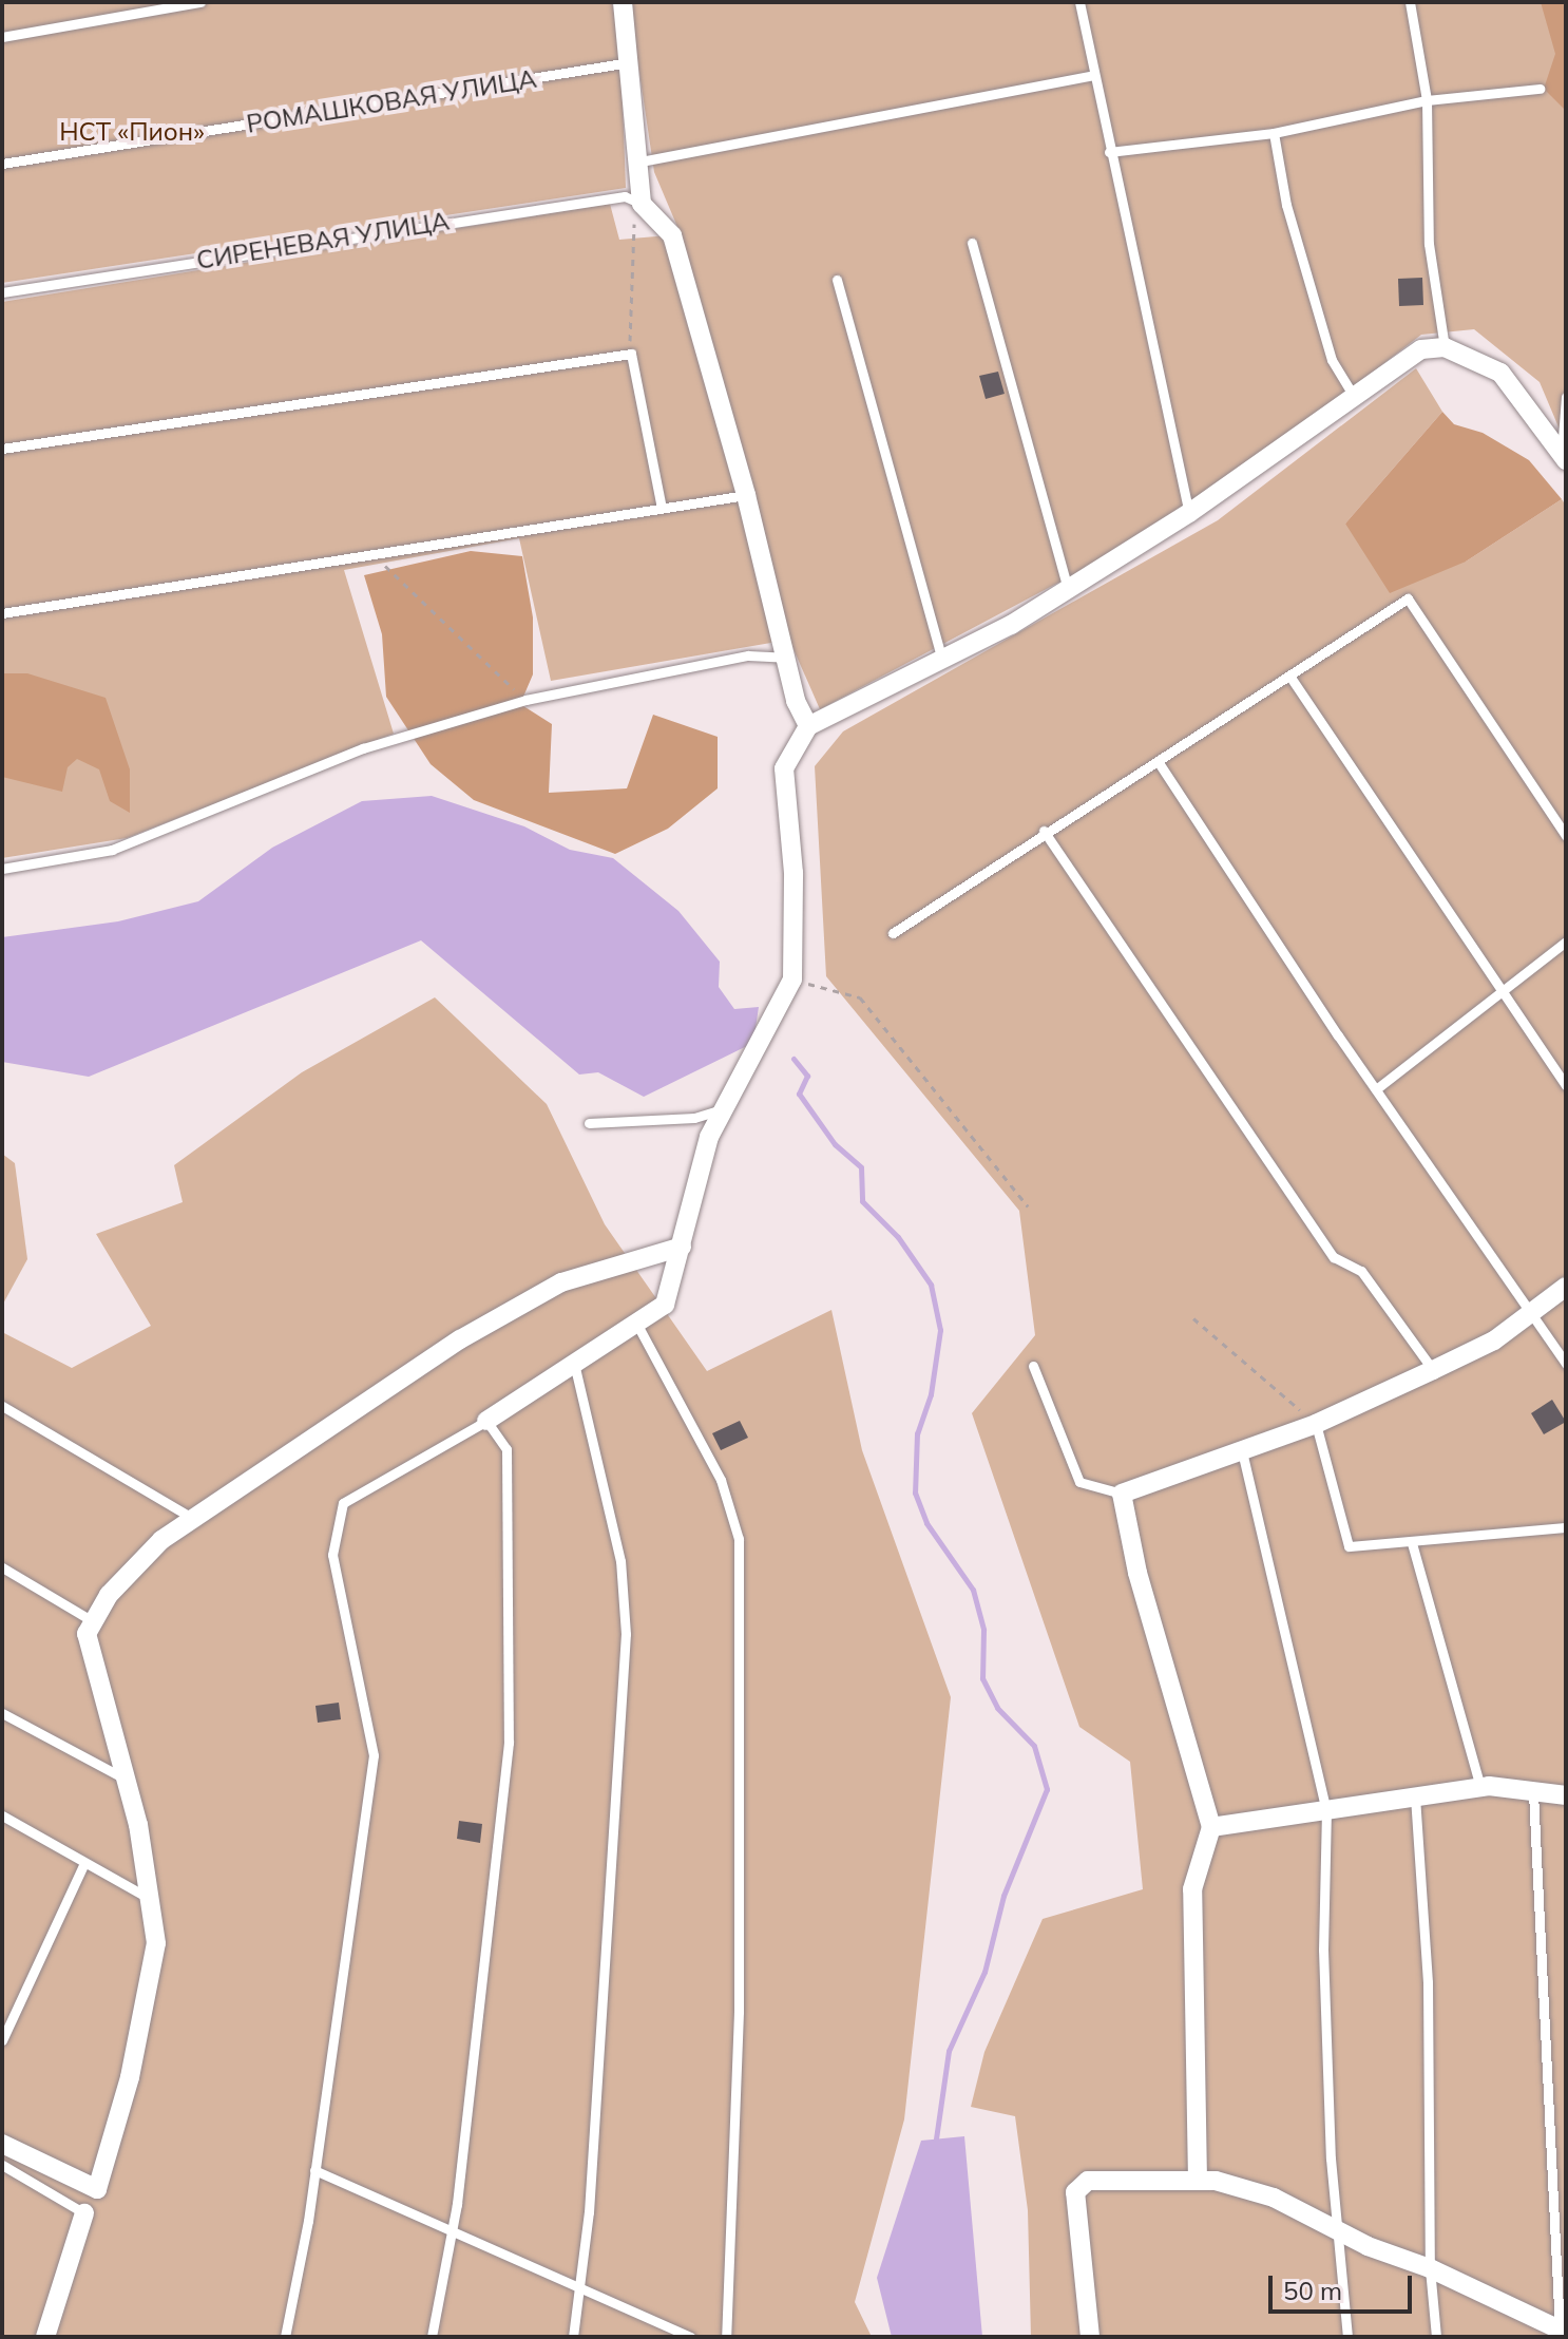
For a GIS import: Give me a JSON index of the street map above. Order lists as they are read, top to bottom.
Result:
{
  "streets": {
    "lane": ["РОМАШКОВАЯ УЛИЦА", "СИРЕНЕВАЯ УЛИЦА"]
  },
  "parks": ["НСТ «Пион»"],
  "scale_bar": "50 m"
}
